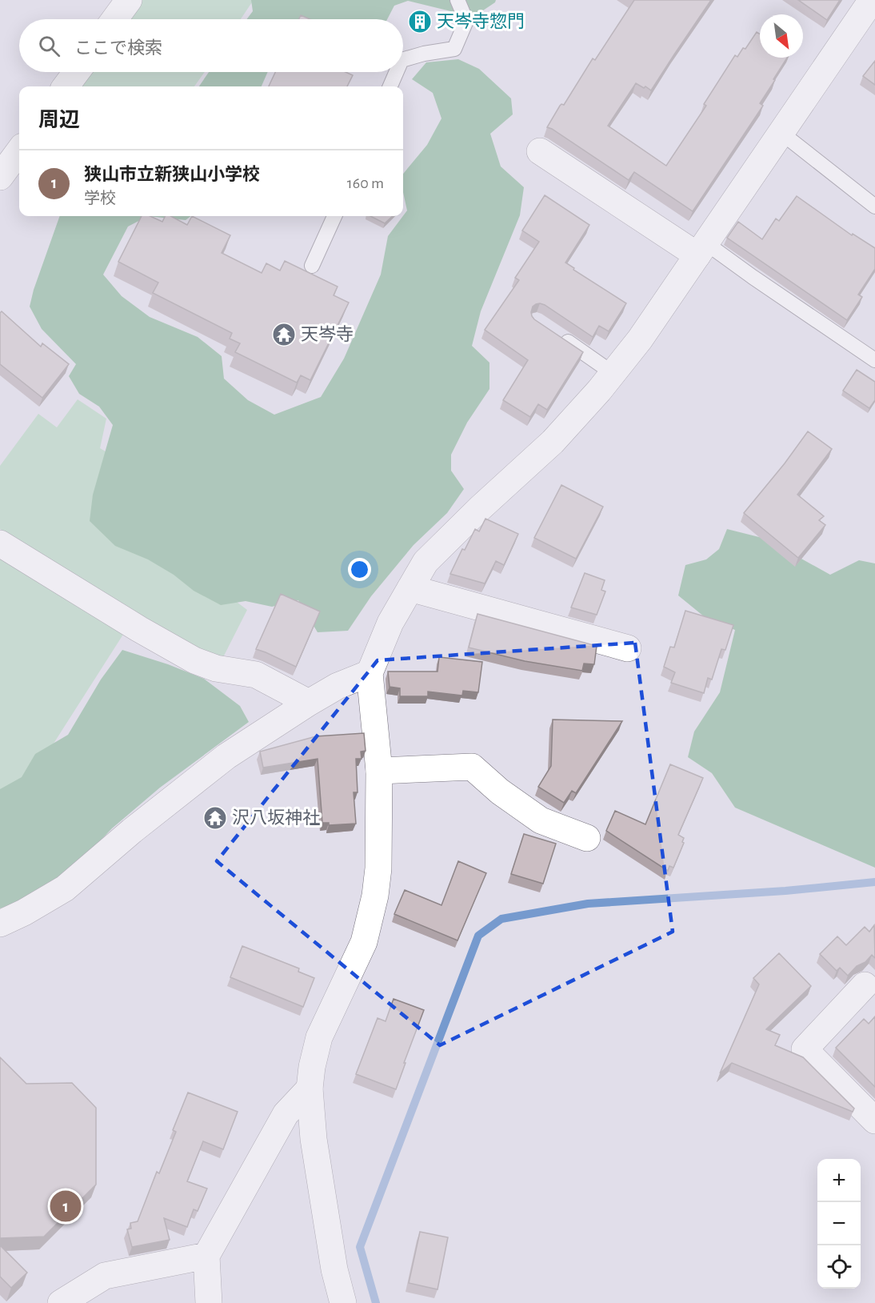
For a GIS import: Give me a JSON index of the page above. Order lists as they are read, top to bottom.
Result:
{
  "places": {
    "building": ["天岑寺惣門"],
    "temple": ["天岑寺", "沢八坂神社"]
  },
  "north": "bottom right",
  "page": {
    "search": "ここで検索",
    "heading": "周辺",
    "list": [
      {
        "mark": "1",
        "name": "狭山市立新狭山小学校",
        "note": "学校",
        "value": "160 m"
      }
    ],
    "map_buttons": ["+", "−"],
    "pins": "1"
  }
}
